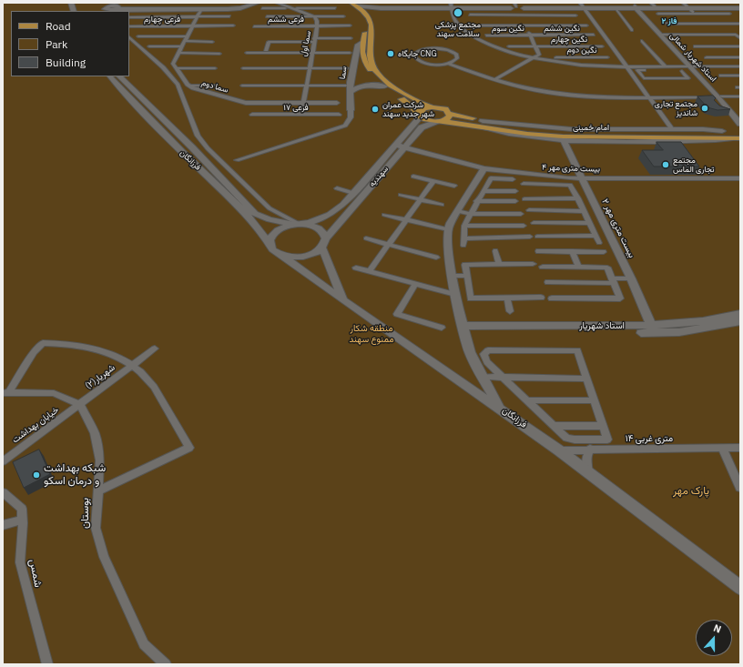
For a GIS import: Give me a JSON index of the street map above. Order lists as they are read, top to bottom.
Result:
{
  "streets": {
    "main road": ["امام خمینی"],
    "street": [
      "فرعی چهارم",
      "فرعی ششم",
      "نگین سوم",
      "نگین ششم",
      "نگین چهارم",
      "سما اول",
      "نگین دوم",
      "استاد شهریار شمالی",
      "سما",
      "سما دوم",
      "فرعی ۱۷",
      "فرزانگان",
      "بیست متری مهر ۴",
      "سهندیه",
      "بیست متری مهر ۲",
      "استاد شهریار",
      "شهریار(۲)",
      "خیابان بهداشت",
      "۱۴ متری غربی",
      "بوستان",
      "شمس"
    ]
  },
  "crossings": [
    ["فرعی ششم", "سما اول"],
    ["نگین سوم", "نگین ششم"],
    ["سما اول", "سما دوم"],
    ["سما اول", "فرعی ۱۷"],
    ["امام خمینی", "سهندیه"],
    ["فرزانگان", "سهندیه"],
    ["فرزانگان", "۱۴ متری غربی"],
    ["بیست متری مهر ۴", "سهندیه"],
    ["بیست متری مهر ۴", "بیست متری مهر ۲"],
    ["بیست متری مهر ۲", "استاد شهریار"],
    ["شهریار(۲)", "خیابان بهداشت"],
    ["شهریار(۲)", "بوستان"],
    ["خیابان بهداشت", "بوستان"]
  ],
  "districts": ["فاز ۲"],
  "parks": ["منطقه شکار ممنوع سهند", "پارک مهر"],
  "places": [
    "مجتمع پزشکی سلامت سهند",
    "جایگاه CNG",
    "مجتمع تجاری شاندیز",
    "شرکت عمران شهر جدید سهند",
    "مجتمع تجاری الماس",
    "شبکه بهداشت و درمان اسکو"
  ],
  "legend": ["Road", "Park", "Building"],
  "north": "top"
}
